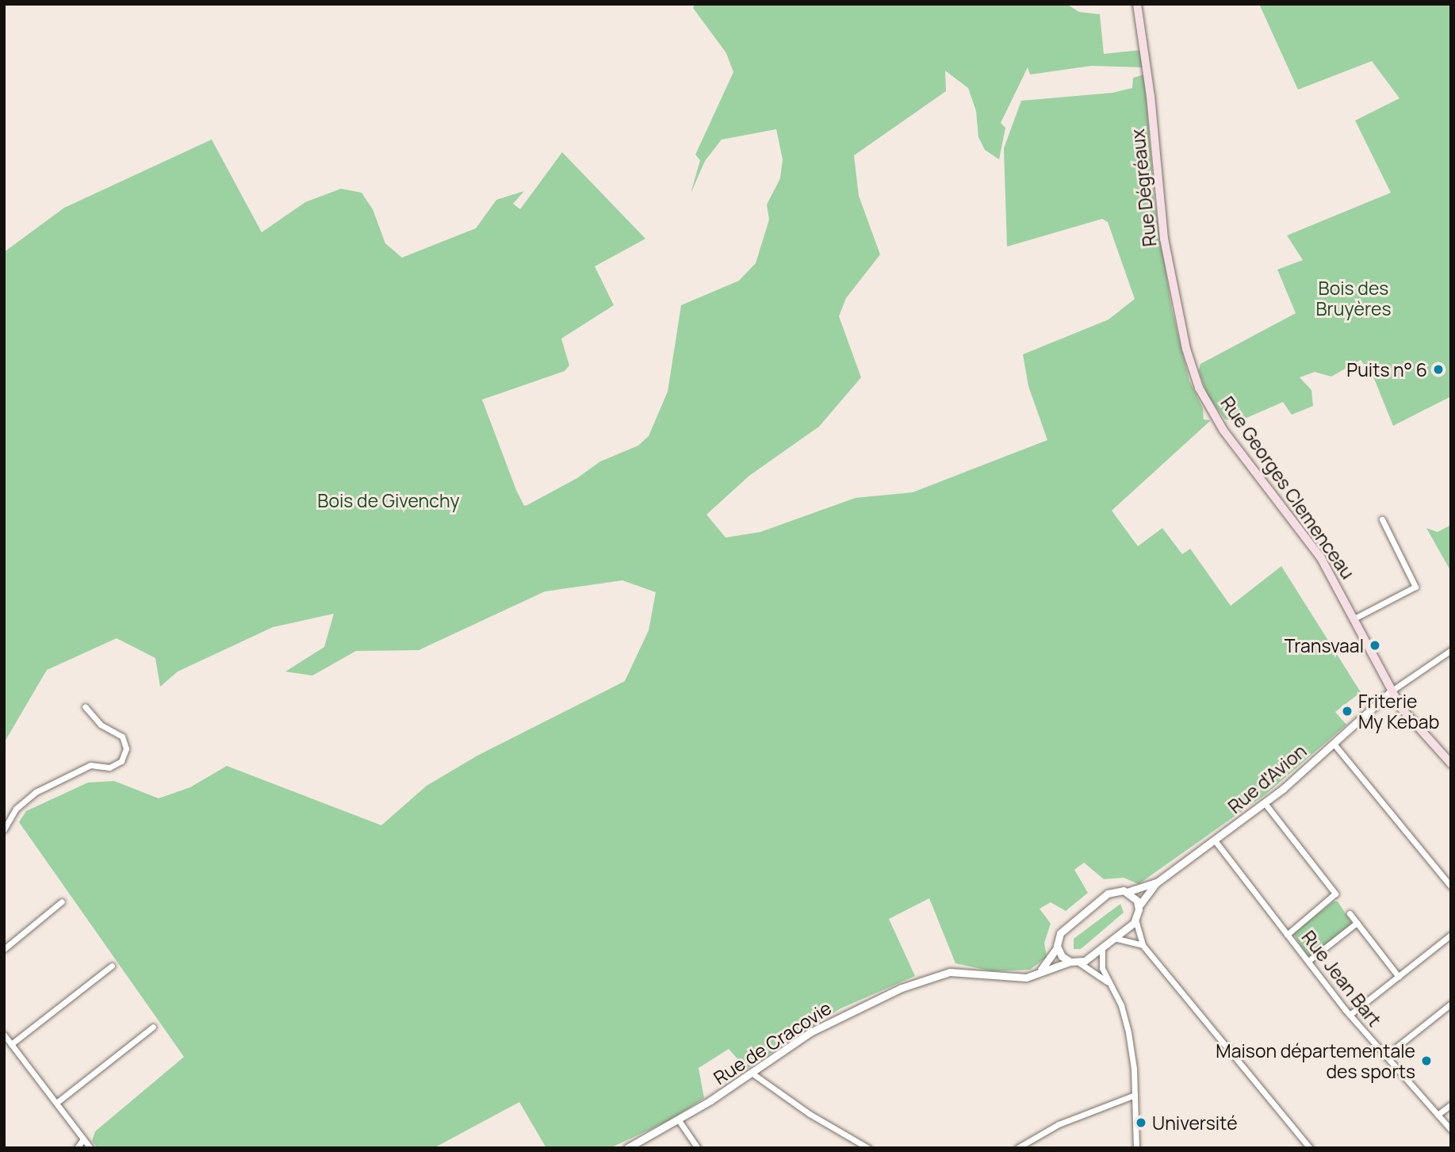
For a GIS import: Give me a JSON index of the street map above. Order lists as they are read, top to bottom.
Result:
{
  "streets": {
    "main road": ["Rue Dégréaux", "Rue Georges Clemenceau"],
    "street": ["Rue d'Avion", "Rue Jean Bart", "Rue de Cracovie"]
  },
  "crossings": [
    ["Rue Dégréaux", "Rue Georges Clemenceau"],
    ["Rue Georges Clemenceau", "Rue d'Avion"],
    ["Rue d'Avion", "Rue Jean Bart"]
  ],
  "parks": ["Bois des Bruyères", "Bois de Givenchy"],
  "places": [
    "Puits n° 6",
    "Transvaal",
    "Friterie My Kebab",
    "Maison départementale des sports",
    "Université"
  ]
}
